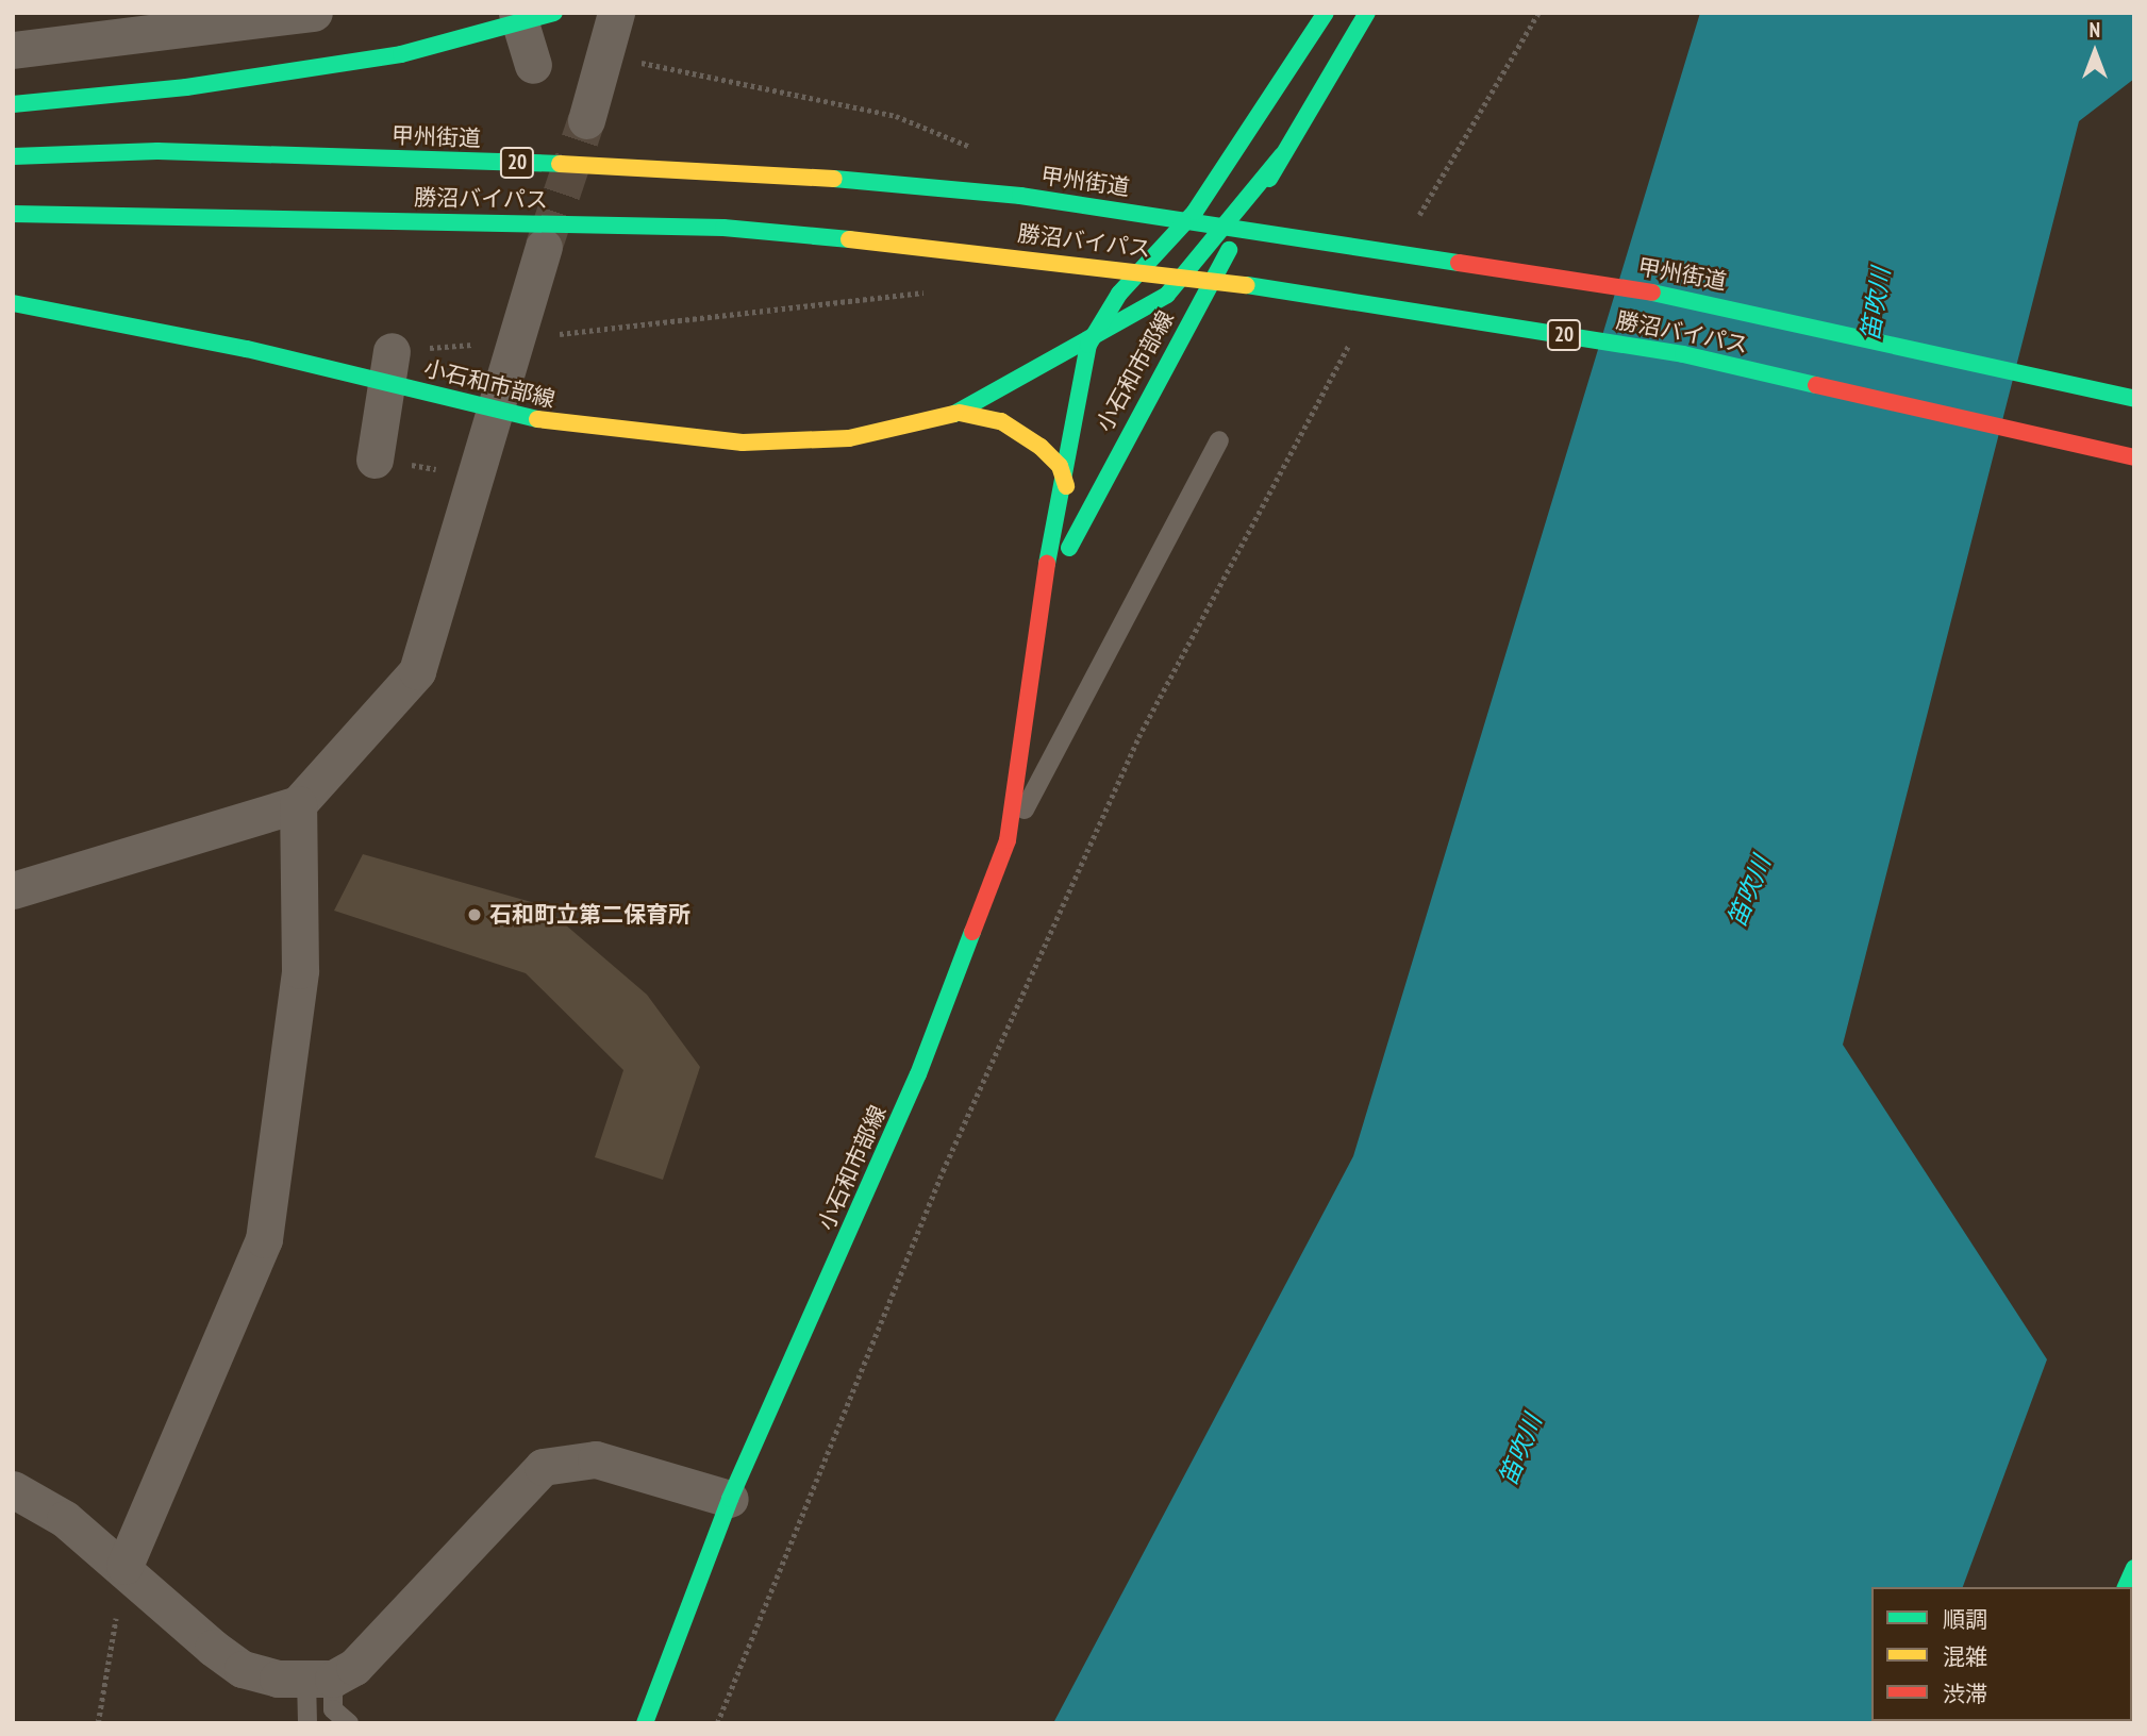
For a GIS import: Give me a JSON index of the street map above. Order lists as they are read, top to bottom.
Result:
{
  "streets": {
    "main road": [
      "甲州街道",
      "20",
      "勝沼バイパス",
      "小石和市部線"
    ]
  },
  "water": ["笛吹川"],
  "places": ["石和町立第二保育所"],
  "legend": ["順調", "混雑", "渋滞"],
  "north": "top"
}
